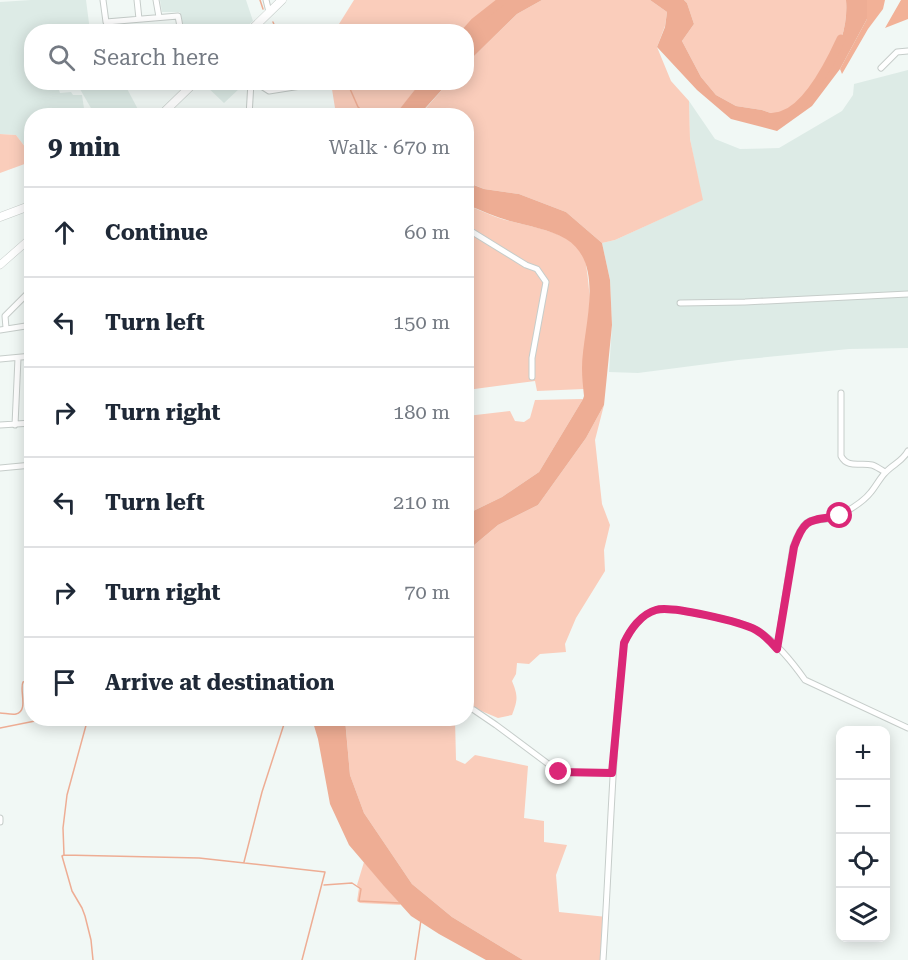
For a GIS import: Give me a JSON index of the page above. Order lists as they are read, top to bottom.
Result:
{
  "page": {
    "search": "Search here",
    "heading": ["9 min", "Walk · 670 m"],
    "list": [
      ["Continue", "60 m"],
      ["Turn left", "150 m"],
      ["Turn right", "180 m"],
      ["Turn left", "210 m"],
      ["Turn right", "70 m"],
      "Arrive at destination"
    ],
    "map_buttons": ["+", "−"]
  }
}
